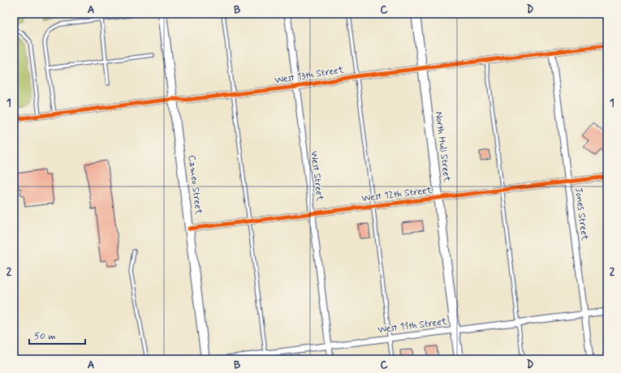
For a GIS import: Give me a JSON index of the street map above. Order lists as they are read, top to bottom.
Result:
{
  "streets": {
    "street": [
      "West 13th Street",
      "North Hull Street",
      "West Street",
      "Cameo Street",
      "West 12th Street",
      "Jones Street",
      "West 11th Street"
    ]
  },
  "crossings": [
    ["West 13th Street", "North Hull Street"],
    ["West 13th Street", "West Street"],
    ["West 13th Street", "Cameo Street"],
    ["West 13th Street", "Jones Street"],
    ["North Hull Street", "West 12th Street"],
    ["North Hull Street", "West 11th Street"],
    ["West Street", "West 12th Street"],
    ["West Street", "West 11th Street"],
    ["Cameo Street", "West 12th Street"],
    ["West 12th Street", "Jones Street"],
    ["Jones Street", "West 11th Street"]
  ],
  "scale_bar": "50 m",
  "grid": {
    "columns": [
      "A",
      "B",
      "C",
      "D"
    ],
    "rows": ["1", "2"]
  }
}
